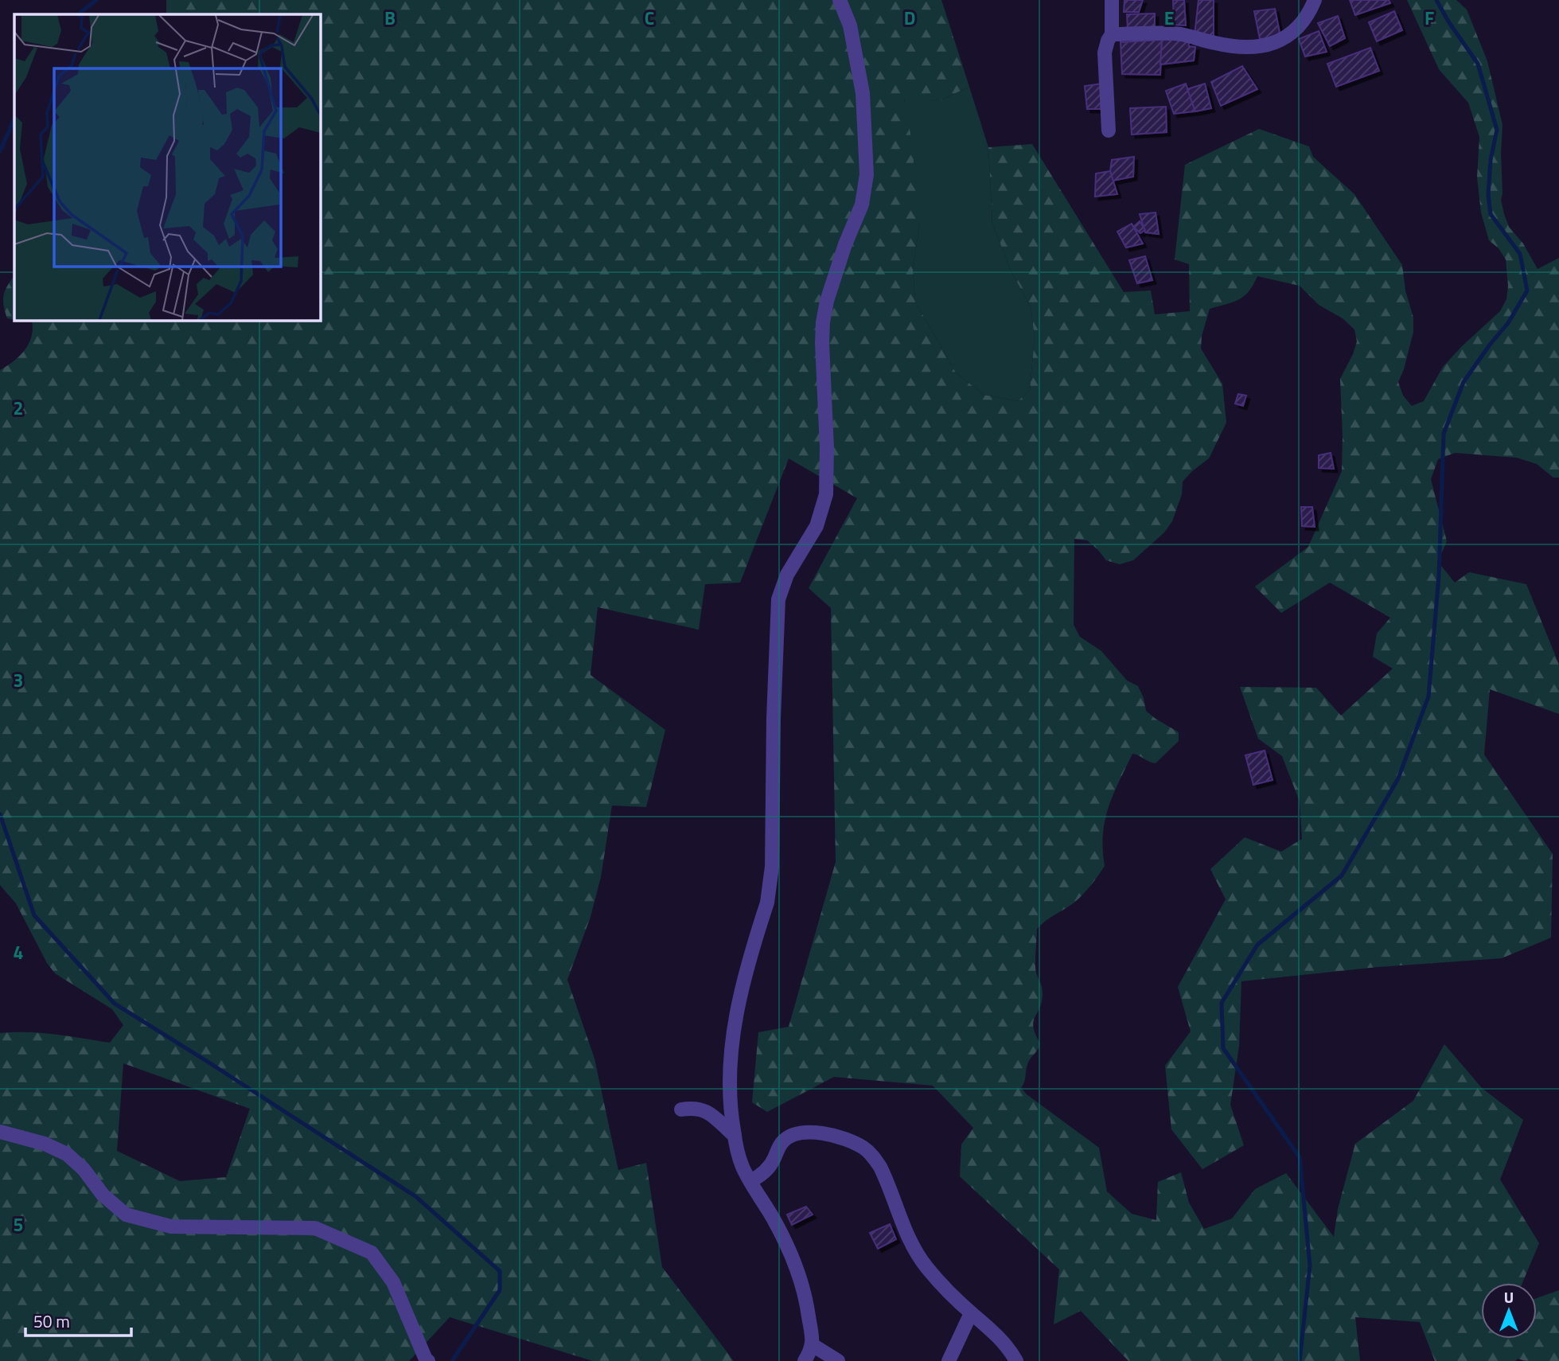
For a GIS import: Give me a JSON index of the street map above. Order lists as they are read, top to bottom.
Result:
{
  "scale_bar": "50 m",
  "north": "top",
  "grid": {
    "columns": [
      "B",
      "C",
      "D",
      "E",
      "F"
    ],
    "rows": [
      "2",
      "3",
      "4",
      "5"
    ]
  }
}
